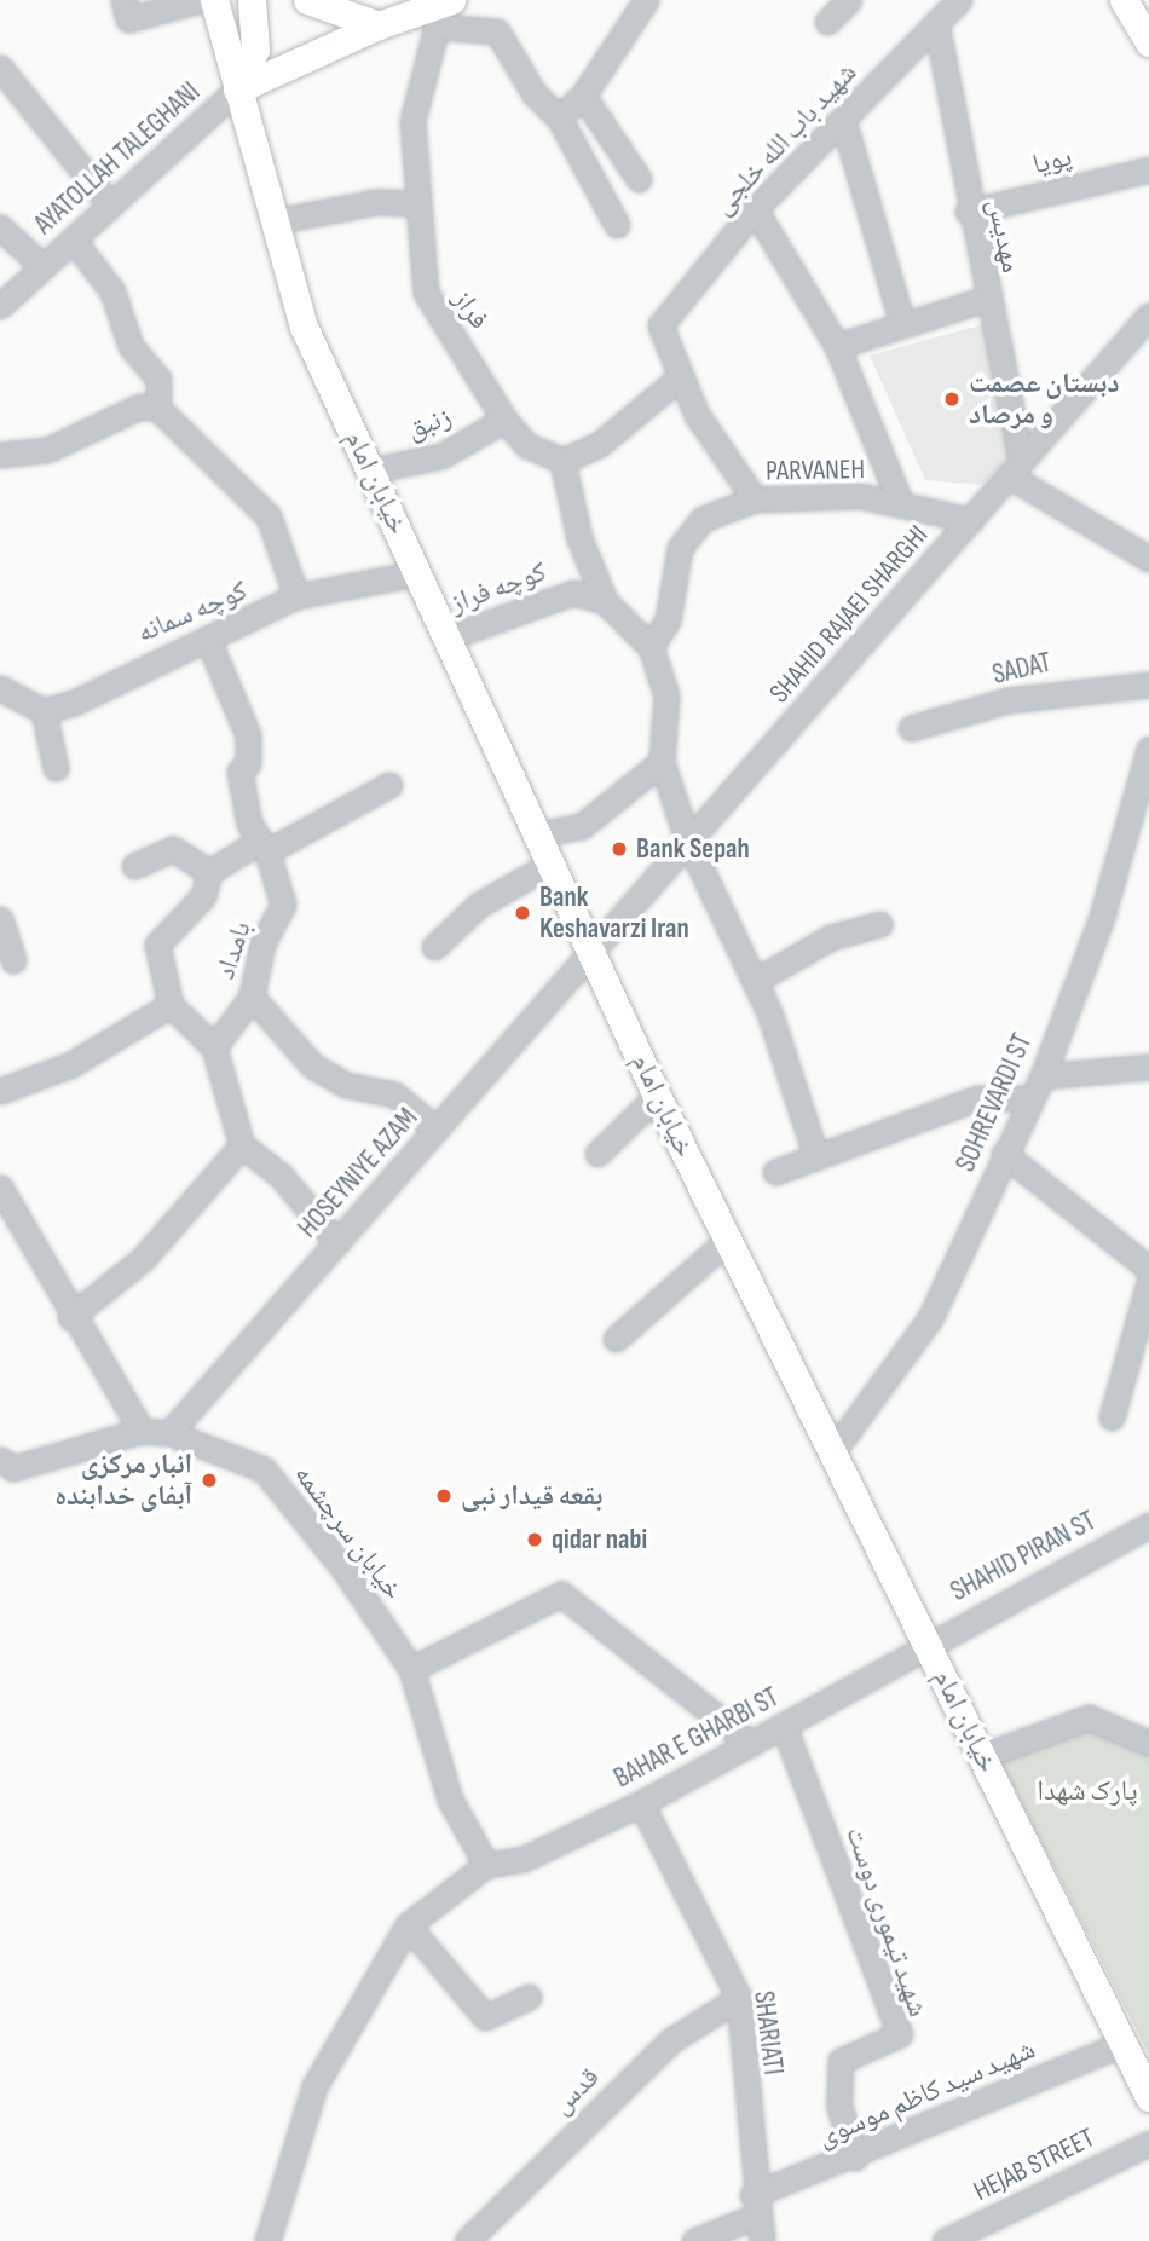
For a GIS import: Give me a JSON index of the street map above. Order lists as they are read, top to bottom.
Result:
{
  "streets": {
    "main road": ["خیابان امام"],
    "street": [
      "شهید باب الله خلجی",
      "AYATOLLAH TALEGHANI",
      "پویا",
      "مهدیس",
      "فراز",
      "زنبق",
      "PARVANEH",
      "کوچه فراز",
      "کوچه سمانه",
      "SHAHID RAJAEI SHARGHI",
      "SADAT",
      "بامداد",
      "SOHREVARDI ST",
      "HOSEYNIYE AZAM",
      "خیابان سرچشمه",
      "SHAHID PIRAN ST",
      "BAHAR E GHARBI ST",
      "شهید تیموری دوست",
      "SHARIATI",
      "قدس",
      "شهید سید کاظم موسوی",
      "HEJAB STREET"
    ]
  },
  "crossings": [
    ["شهید باب الله خلجی", "مهدیس"],
    ["AYATOLLAH TALEGHANI", "خیابان امام"],
    ["پویا", "مهدیس"],
    ["مهدیس", "SHAHID RAJAEI SHARGHI"],
    ["فراز", "زنبق"],
    ["زنبق", "خیابان امام"],
    ["PARVANEH", "خیابان امام"],
    ["PARVANEH", "کوچه فراز"],
    ["PARVANEH", "SHAHID RAJAEI SHARGHI"],
    ["خیابان امام", "کوچه فراز"],
    ["خیابان امام", "کوچه سمانه"],
    ["خیابان امام", "SHAHID RAJAEI SHARGHI"],
    ["خیابان امام", "SOHREVARDI ST"],
    ["خیابان امام", "HOSEYNIYE AZAM"],
    ["خیابان امام", "SHAHID PIRAN ST"],
    ["خیابان امام", "BAHAR E GHARBI ST"],
    ["خیابان امام", "شهید سید کاظم موسوی"],
    ["کوچه سمانه", "بامداد"],
    ["SHAHID RAJAEI SHARGHI", "HOSEYNIYE AZAM"],
    ["HOSEYNIYE AZAM", "خیابان سرچشمه"],
    ["خیابان سرچشمه", "BAHAR E GHARBI ST"],
    ["SHAHID PIRAN ST", "BAHAR E GHARBI ST"],
    ["BAHAR E GHARBI ST", "شهید تیموری دوست"],
    ["BAHAR E GHARBI ST", "SHARIATI"],
    ["شهید تیموری دوست", "شهید سید کاظم موسوی"],
    ["SHARIATI", "قدس"],
    ["SHARIATI", "شهید سید کاظم موسوی"]
  ],
  "parks": ["پارک شهدا"],
  "places": [
    "دبستان عصمت و مرصاد",
    "Bank Sepah",
    "Bank Keshavarzi Iran",
    "انبار مرکزی آبفای خدابنده",
    "بقعه قیدار نبی",
    "qidar nabi"
  ]
}
